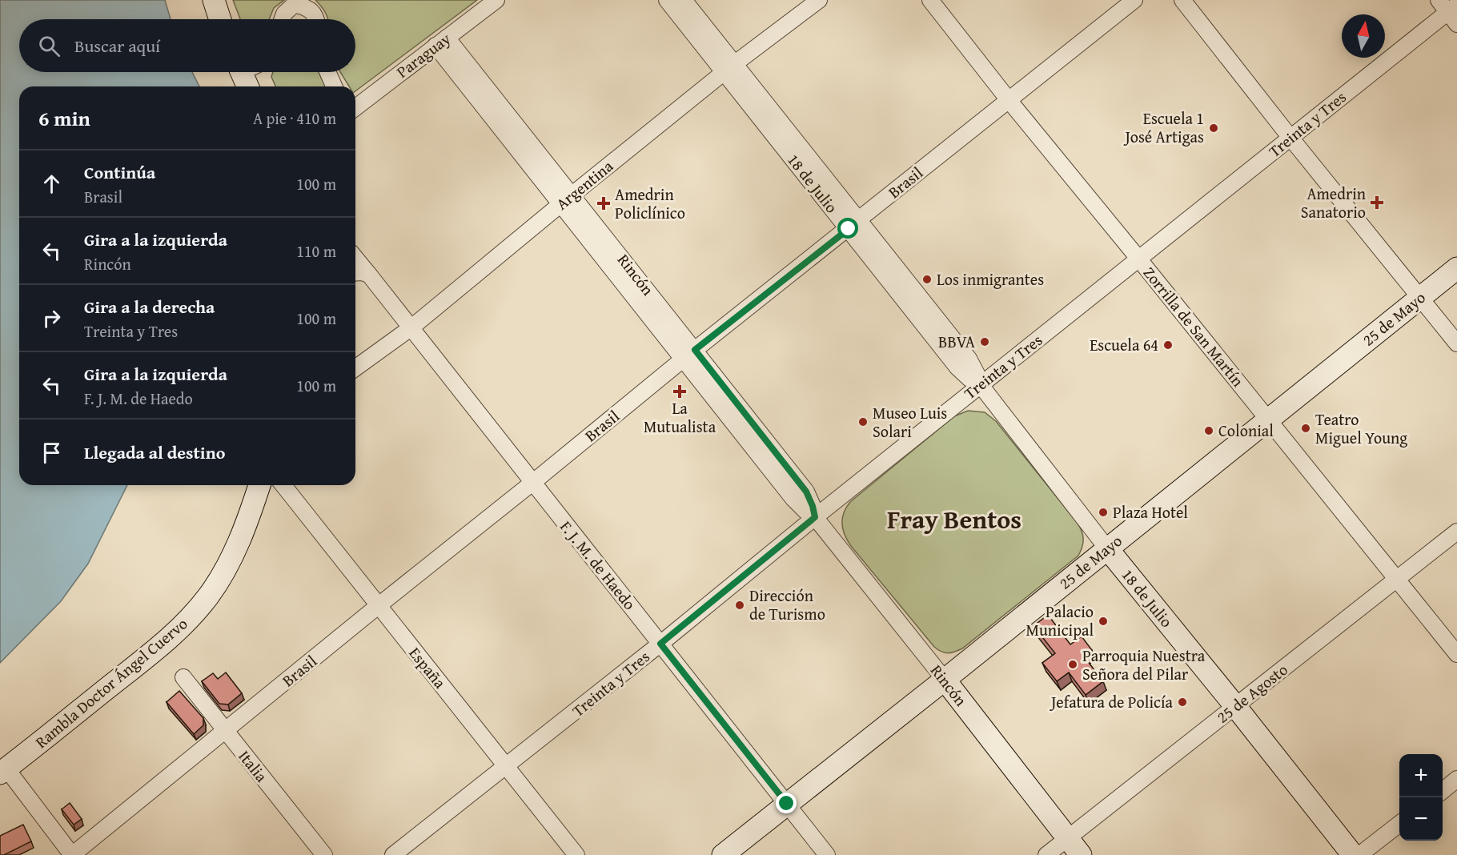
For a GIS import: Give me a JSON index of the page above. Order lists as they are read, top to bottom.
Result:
{
  "streets": {
    "street": [
      "Paraguay",
      "Treinta y Tres",
      "Brasil",
      "18 de Julio",
      "Argentina",
      "Rincón",
      "25 de Mayo",
      "Zorrilla de San Martín",
      "F. J. M. de Haedo",
      "España",
      "Rambla Doctor Ángel Cuervo",
      "25 de Agosto",
      "Italia"
    ]
  },
  "crossings": [
    ["Paraguay", "Rincón"],
    ["Treinta y Tres", "18 de Julio"],
    ["Treinta y Tres", "Rincón"],
    ["Treinta y Tres", "Zorrilla de San Martín"],
    ["Treinta y Tres", "F. J. M. de Haedo"],
    ["Treinta y Tres", "España"],
    ["Brasil", "18 de Julio"],
    ["Brasil", "Rincón"],
    ["Brasil", "Zorrilla de San Martín"],
    ["Brasil", "F. J. M. de Haedo"],
    ["Brasil", "España"],
    ["Brasil", "Italia"],
    ["18 de Julio", "Argentina"],
    ["18 de Julio", "25 de Mayo"],
    ["18 de Julio", "25 de Agosto"],
    ["Argentina", "Rincón"],
    ["Argentina", "F. J. M. de Haedo"],
    ["Rincón", "25 de Mayo"],
    ["Rincón", "25 de Agosto"],
    ["25 de Mayo", "Zorrilla de San Martín"],
    ["25 de Mayo", "F. J. M. de Haedo"],
    ["Zorrilla de San Martín", "25 de Agosto"]
  ],
  "districts": ["Fray Bentos"],
  "places": {
    "other": [
      "Escuela 1 José Artigas",
      "Los inmigrantes",
      "BBVA",
      "Escuela 64",
      "Museo Luis Solari",
      "Teatro Miguel Young",
      "Colonial",
      "Plaza Hotel",
      "Dirección de Turismo",
      "Palacio Municipal",
      "Parroquia Nuestra Señora del Pilar",
      "Jefatura de Policía"
    ],
    "health": ["Amedrin Sanatorio", "Amedrin Policlínico", "La Mutualista"]
  },
  "north": "top",
  "page": {
    "search": "Buscar aquí",
    "heading": ["6 min", "A pie · 410 m"],
    "list": [
      ["Continúa", "Brasil", "100 m"],
      ["Gira a la izquierda", "Rincón", "110 m"],
      ["Gira a la derecha", "Treinta y Tres", "100 m"],
      ["Gira a la izquierda", "F. J. M. de Haedo", "100 m"],
      "Llegada al destino"
    ],
    "map_buttons": ["+", "−"]
  }
}
